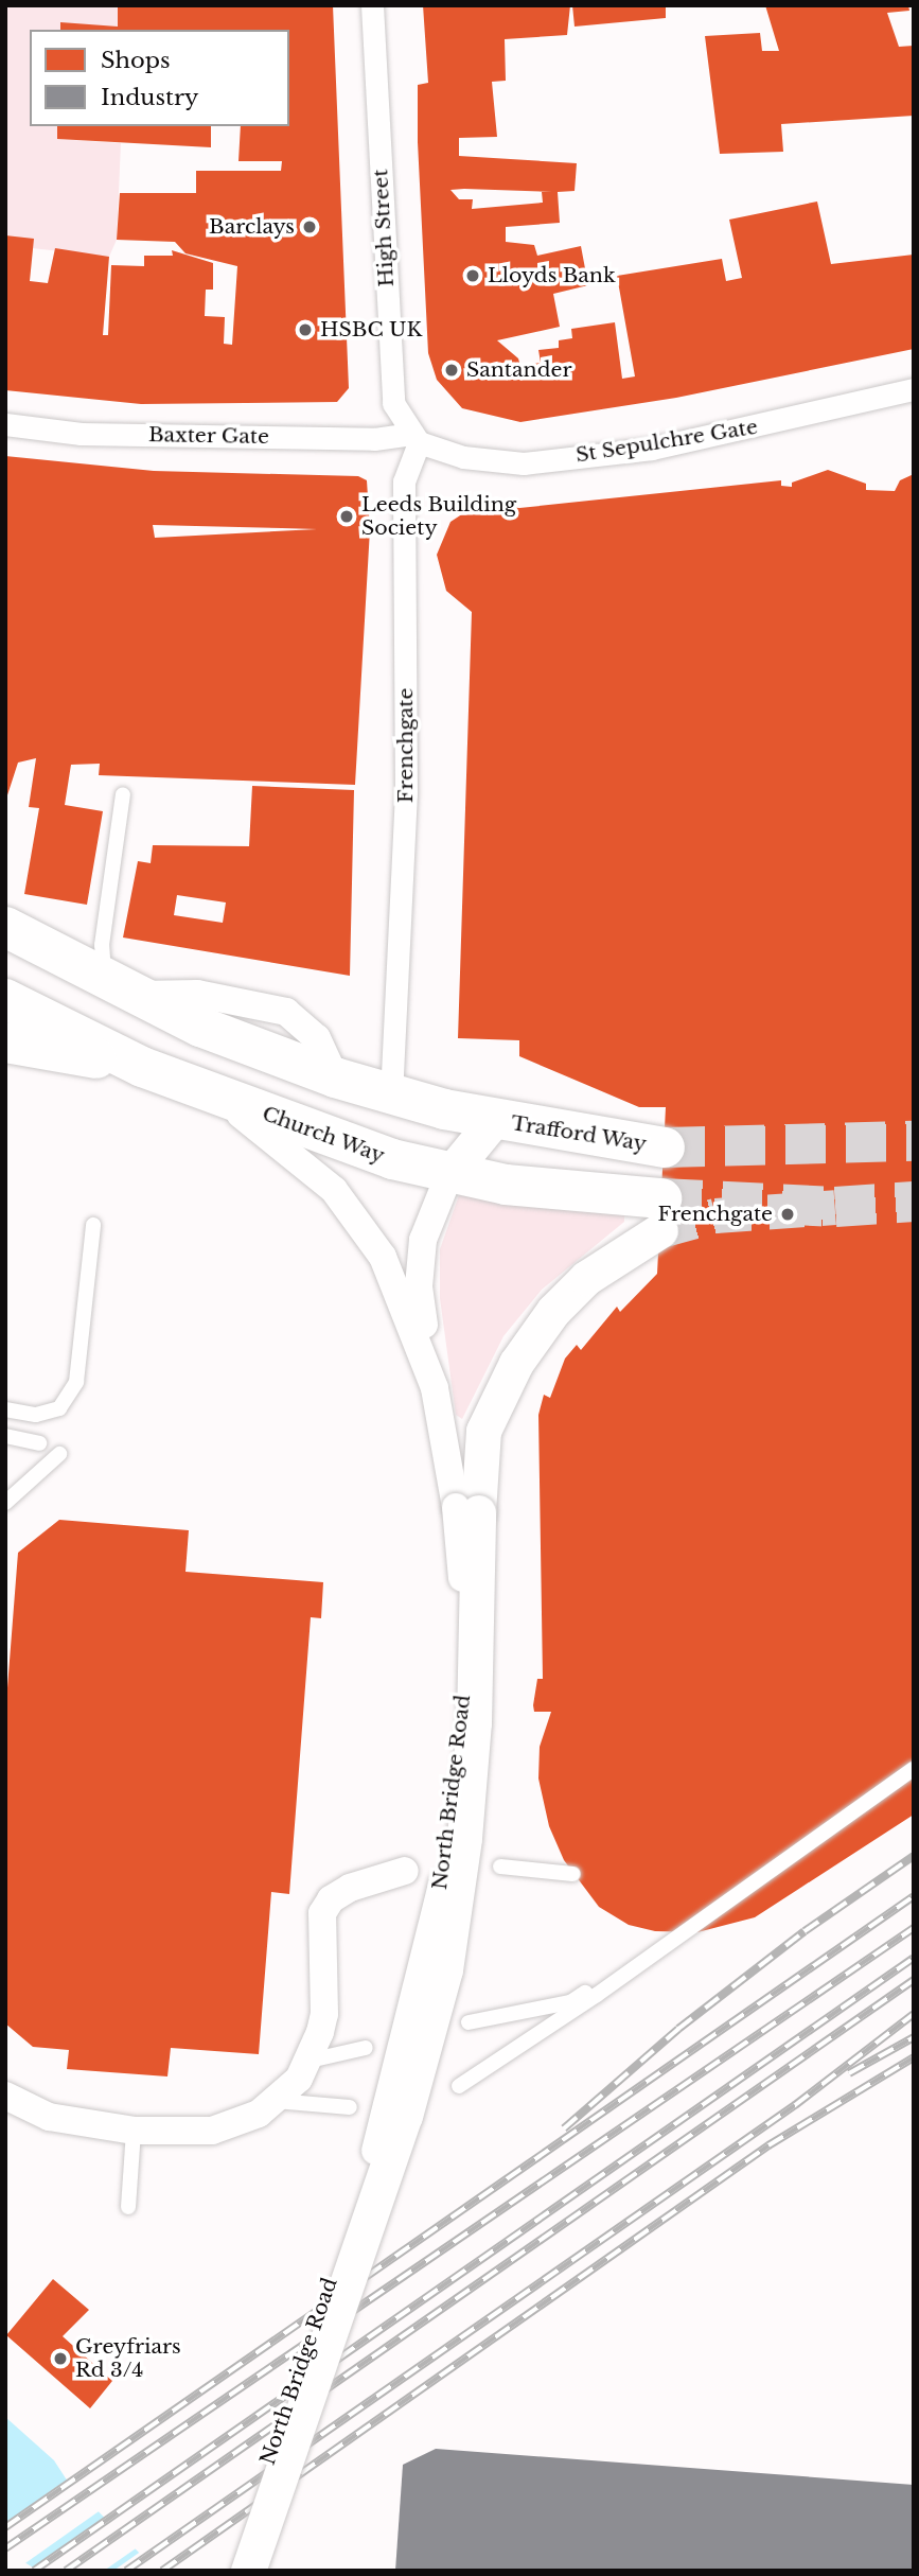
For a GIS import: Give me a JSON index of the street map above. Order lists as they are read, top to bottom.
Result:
{
  "streets": {
    "highway": ["Trafford Way", "Church Way"],
    "street": [
      "High Street",
      "Baxter Gate",
      "St Sepulchre Gate",
      "Frenchgate",
      "North Bridge Road"
    ]
  },
  "crossings": [
    ["High Street", "Baxter Gate"],
    ["High Street", "St Sepulchre Gate"],
    ["High Street", "Frenchgate"],
    ["Baxter Gate", "St Sepulchre Gate"],
    ["Baxter Gate", "Frenchgate"],
    ["St Sepulchre Gate", "Frenchgate"],
    ["Church Way", "North Bridge Road"]
  ],
  "places": [
    "Barclays",
    "Lloyds Bank",
    "HSBC UK",
    "Santander",
    "Leeds Building Society",
    "Frenchgate",
    "Greyfriars Rd 3/4"
  ],
  "legend": ["Shops", "Industry"]
}
